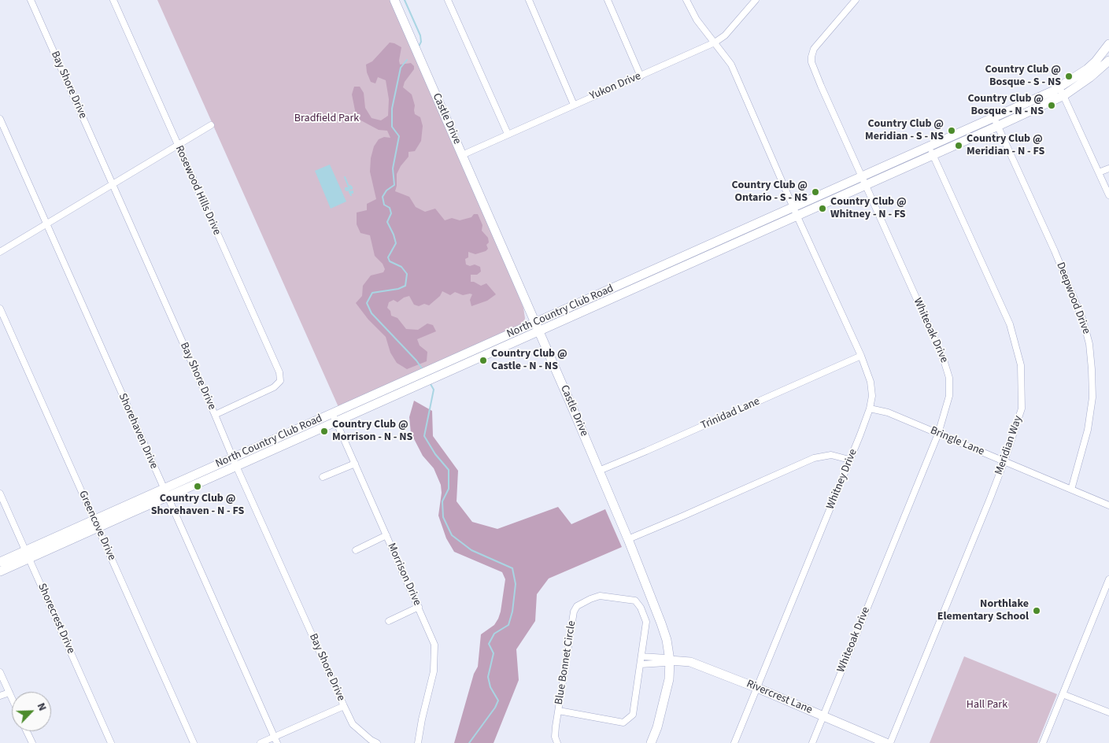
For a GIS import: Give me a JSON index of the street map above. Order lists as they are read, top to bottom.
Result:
{
  "streets": {
    "main road": ["Castle Drive", "North Country Club Road", "Rivercrest Lane"],
    "street": [
      "Bay Shore Drive",
      "Yukon Drive",
      "Rosewood Hills Drive",
      "Deepwood Drive",
      "Whiteoak Drive",
      "Trinidad Lane",
      "Shorehaven Drive",
      "Bringle Lane",
      "Meridian Way",
      "Whitney Drive",
      "Greencove Drive",
      "Morrison Drive",
      "Shorecrest Drive",
      "Blue Bonnet Circle"
    ]
  },
  "crossings": [
    ["Bay Shore Drive", "Rosewood Hills Drive"],
    ["Bay Shore Drive", "North Country Club Road"],
    ["Yukon Drive", "Castle Drive"],
    ["Yukon Drive", "Whitney Drive"],
    ["Castle Drive", "North Country Club Road"],
    ["Castle Drive", "Trinidad Lane"],
    ["Castle Drive", "Rivercrest Lane"],
    ["Deepwood Drive", "North Country Club Road"],
    ["Deepwood Drive", "Bringle Lane"],
    ["North Country Club Road", "Whiteoak Drive"],
    ["North Country Club Road", "Shorehaven Drive"],
    ["North Country Club Road", "Meridian Way"],
    ["North Country Club Road", "Whitney Drive"],
    ["North Country Club Road", "Greencove Drive"],
    ["North Country Club Road", "Morrison Drive"],
    ["North Country Club Road", "Shorecrest Drive"],
    ["Whiteoak Drive", "Bringle Lane"],
    ["Whiteoak Drive", "Rivercrest Lane"],
    ["Trinidad Lane", "Whitney Drive"],
    ["Bringle Lane", "Meridian Way"],
    ["Bringle Lane", "Whitney Drive"],
    ["Whitney Drive", "Rivercrest Lane"]
  ],
  "parks": ["Bradfield Park", "Hall Park"],
  "places": [
    "Country Club @ Bosque - S - NS",
    "Country Club @ Bosque - N - NS",
    "Country Club @ Meridian - S - NS",
    "Country Club @ Meridian - N - FS",
    "Country Club @ Ontario - S - NS",
    "Country Club @ Whitney - N - FS",
    "Country Club @ Castle - N - NS",
    "Country Club @ Morrison - N - NS",
    "Country Club @ Shorehaven - N - FS",
    "Northlake Elementary School"
  ],
  "north": "top right"
}
